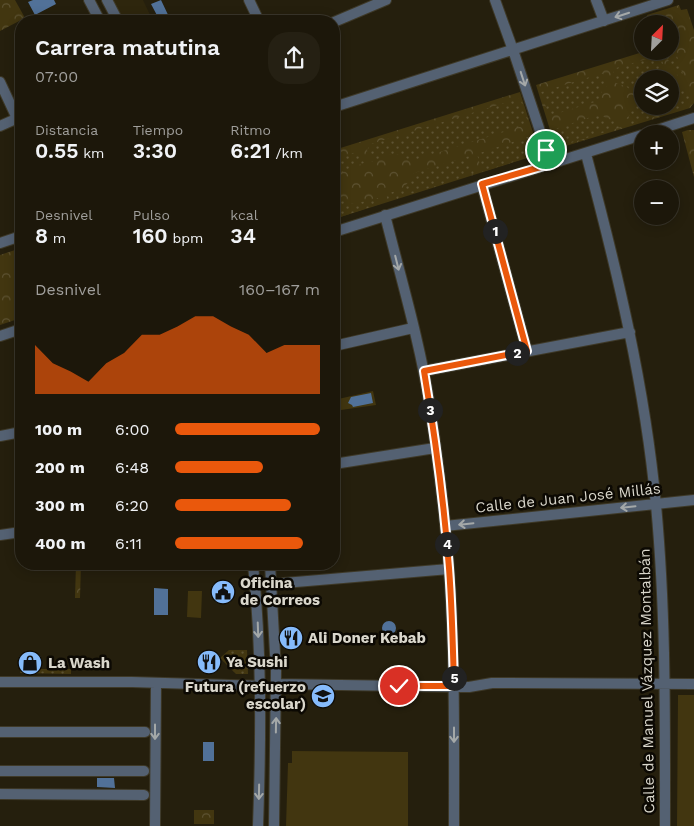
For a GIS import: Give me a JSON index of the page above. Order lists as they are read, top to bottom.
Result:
{
  "streets": {
    "street": ["Calle de Juan José Millás", "Calle de Manuel Vázquez Montalbán"]
  },
  "crossings": [
    ["Calle de Juan José Millás", "Calle de Manuel Vázquez Montalbán"]
  ],
  "one_way": ["Calle de Juan José Millás"],
  "places": {
    "public building": ["Oficina de Correos"],
    "restaurant": ["Ali Doner Kebab", "Ya Sushi"],
    "shop": ["La Wash"],
    "school or university": ["Futura (refuerzo escolar)"]
  },
  "north": "top right",
  "page": {
    "map_buttons": ["+", "−"],
    "heading": ["Carrera matutina", "07:00"],
    "stats": [
      ["Distancia", "0.55 km"],
      ["Tiempo", "3:30"],
      ["Ritmo", "6:21 /km"],
      ["Desnivel", "8 m"],
      ["Pulso", "160 bpm"],
      ["kcal", "34"]
    ],
    "pins": [
      "1",
      "2",
      "3",
      "4",
      "5"
    ],
    "chart": ["Desnivel", "160–167 m"],
    "list": [
      {
        "name": "100 m",
        "note": "6:00"
      },
      {
        "name": "200 m",
        "note": "6:48"
      },
      {
        "name": "300 m",
        "note": "6:20"
      },
      {
        "name": "400 m",
        "note": "6:11"
      }
    ]
  }
}
